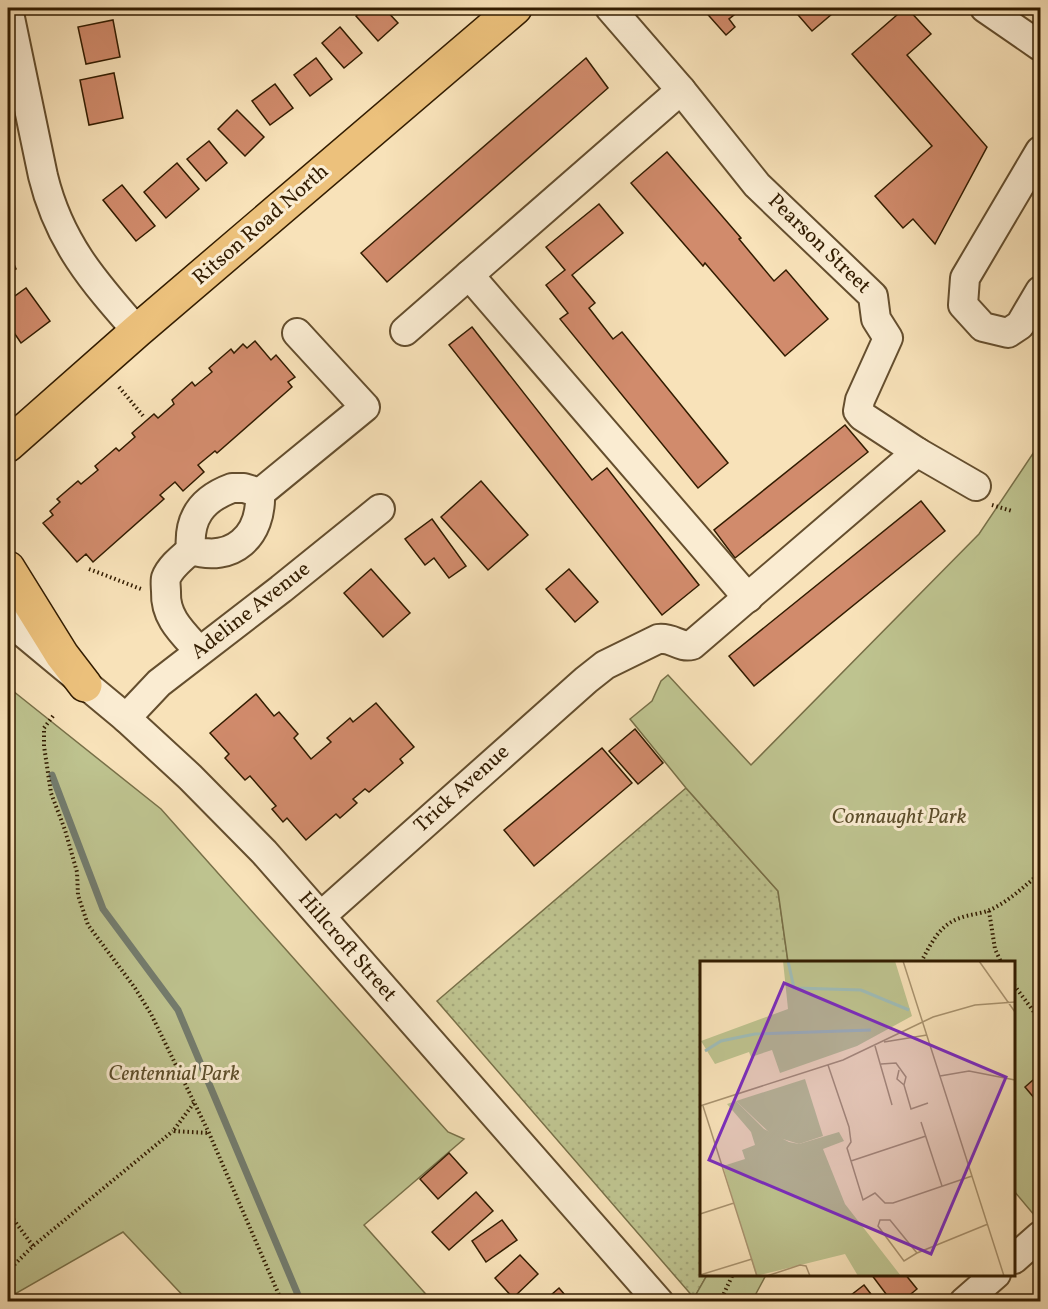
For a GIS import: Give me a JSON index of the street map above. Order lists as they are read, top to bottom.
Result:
{
  "streets": {
    "main road": ["Ritson Road North"],
    "street": [
      "Pearson Street",
      "Adeline Avenue",
      "Trick Avenue",
      "Hillcroft Street"
    ]
  },
  "crossings": [
    ["Adeline Avenue", "Hillcroft Street"],
    ["Trick Avenue", "Hillcroft Street"]
  ],
  "parks": ["Connaught Park", "Centennial Park"]
}
